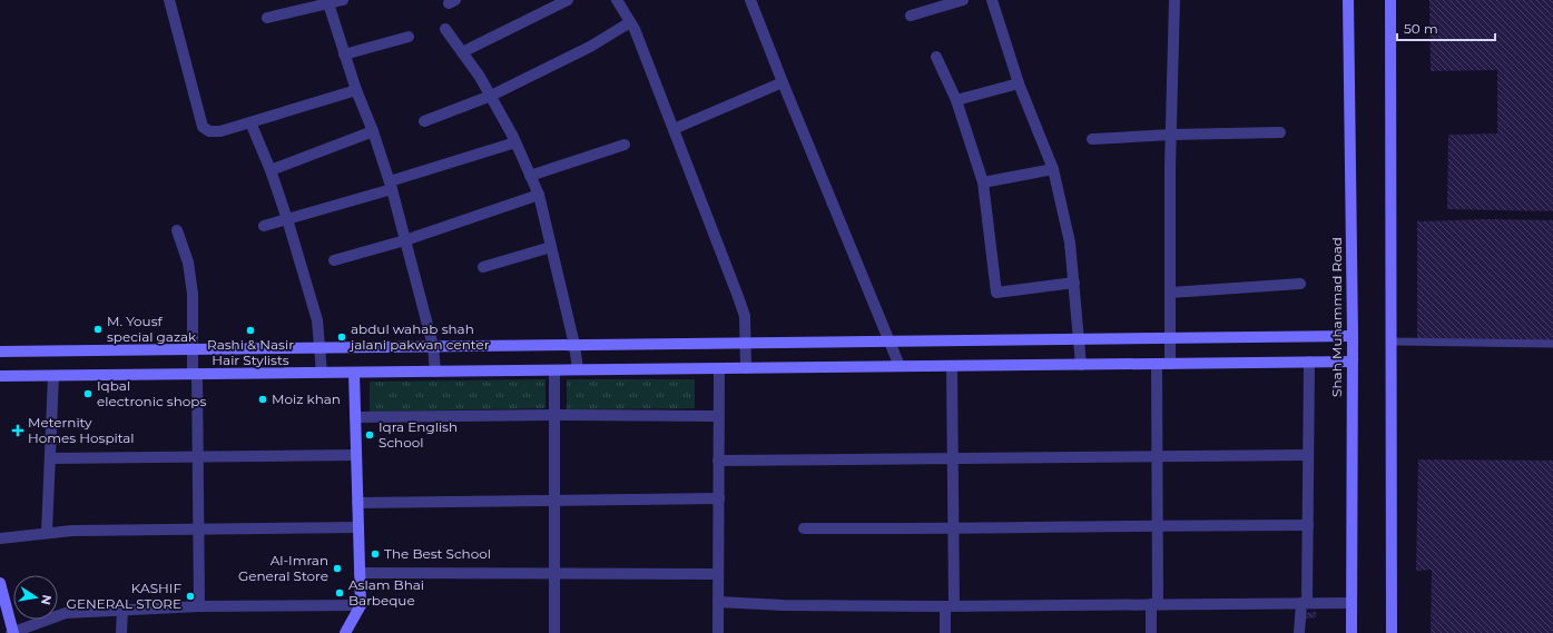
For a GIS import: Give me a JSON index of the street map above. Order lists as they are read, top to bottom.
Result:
{
  "streets": {
    "street": ["Shah Muhammad Road"]
  },
  "places": {
    "other": [
      "M. Yousf special gazak",
      "Rashi & Nasir Hair Stylists",
      "abdul wahab shah jalani pakwan center",
      "Iqbal electronic shops",
      "Moiz khan",
      "Iqra English School",
      "The Best School",
      "Al-Imran General Store",
      "Aslam Bhai Barbeque",
      "KASHIF GENERAL STORE"
    ],
    "health": ["Meternity Homes Hospital"]
  },
  "scale_bar": "50 m",
  "north": "right"
}
